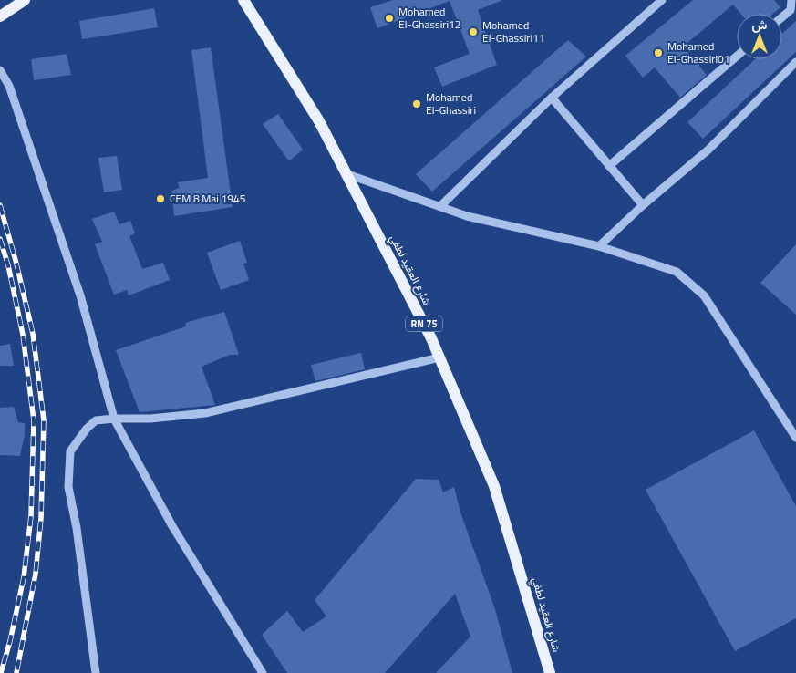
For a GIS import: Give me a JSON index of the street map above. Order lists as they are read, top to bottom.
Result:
{
  "streets": {
    "main road": ["شارع العقيد لطفي", "RN 75"]
  },
  "places": [
    "Mohamed El-Ghassiri12",
    "Mohamed El-Ghassiri11",
    "Mohamed El-Ghassiri01",
    "Mohamed El-Ghassiri",
    "CEM 8 Mai 1945"
  ],
  "north": "top"
}
